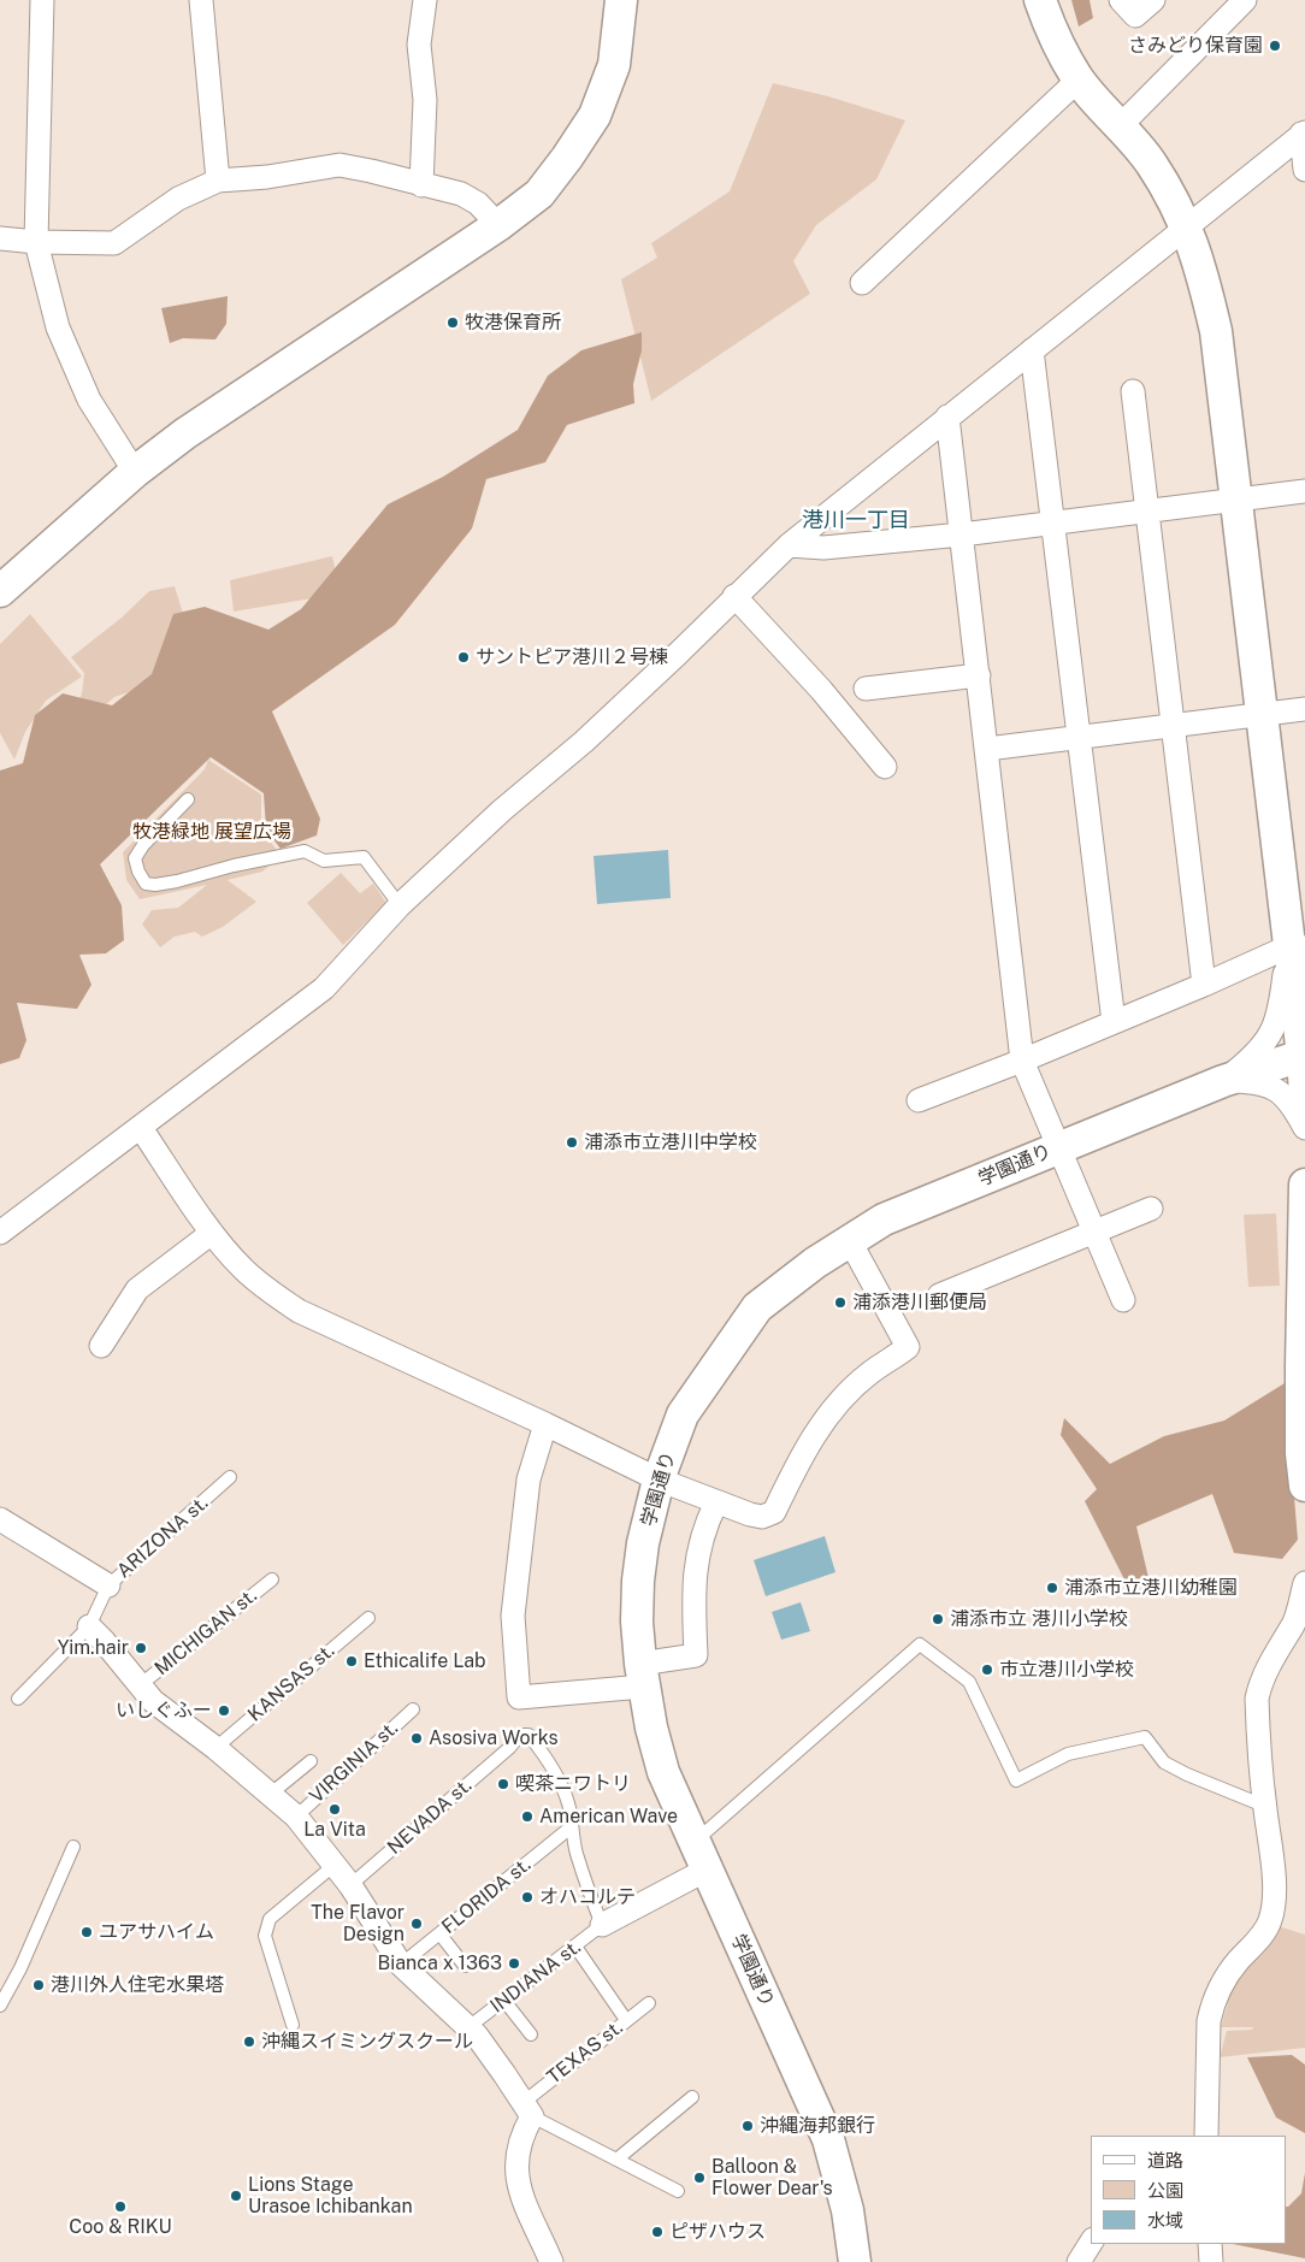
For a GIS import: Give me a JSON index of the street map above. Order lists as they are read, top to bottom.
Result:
{
  "streets": {
    "street": ["学園通り", "ARIZONA st."],
    "lane": [
      "MICHIGAN st.",
      "KANSAS st.",
      "VIRGINIA st.",
      "NEVADA st.",
      "FLORIDA st.",
      "INDIANA st.",
      "TEXAS st."
    ]
  },
  "crossings": [
    ["NEVADA st.", "FLORIDA st."]
  ],
  "districts": ["港川一丁目"],
  "parks": ["牧港緑地 展望広場"],
  "places": [
    "さみどり保育園",
    "牧港保育所",
    "サントピア港川２号棟",
    "浦添市立港川中学校",
    "浦添港川郵便局",
    "浦添市立港川幼稚園",
    "浦添市立 港川小学校",
    "Yim.hair",
    "Ethicalife Lab",
    "市立港川小学校",
    "いしぐふー",
    "Asosiva Works",
    "喫茶ニワトリ",
    "La Vita",
    "American Wave",
    "オハコルテ",
    "The Flavor Design",
    "ユアサハイム",
    "Bianca x 1363",
    "港川外人住宅水果塔",
    "沖縄スイミングスクール",
    "沖縄海邦銀行",
    "Balloon & Flower Dear's",
    "Lions Stage Urasoe Ichibankan",
    "Coo & RIKU",
    "ピザハウス"
  ],
  "legend": ["道路", "公園", "水域"]
}
